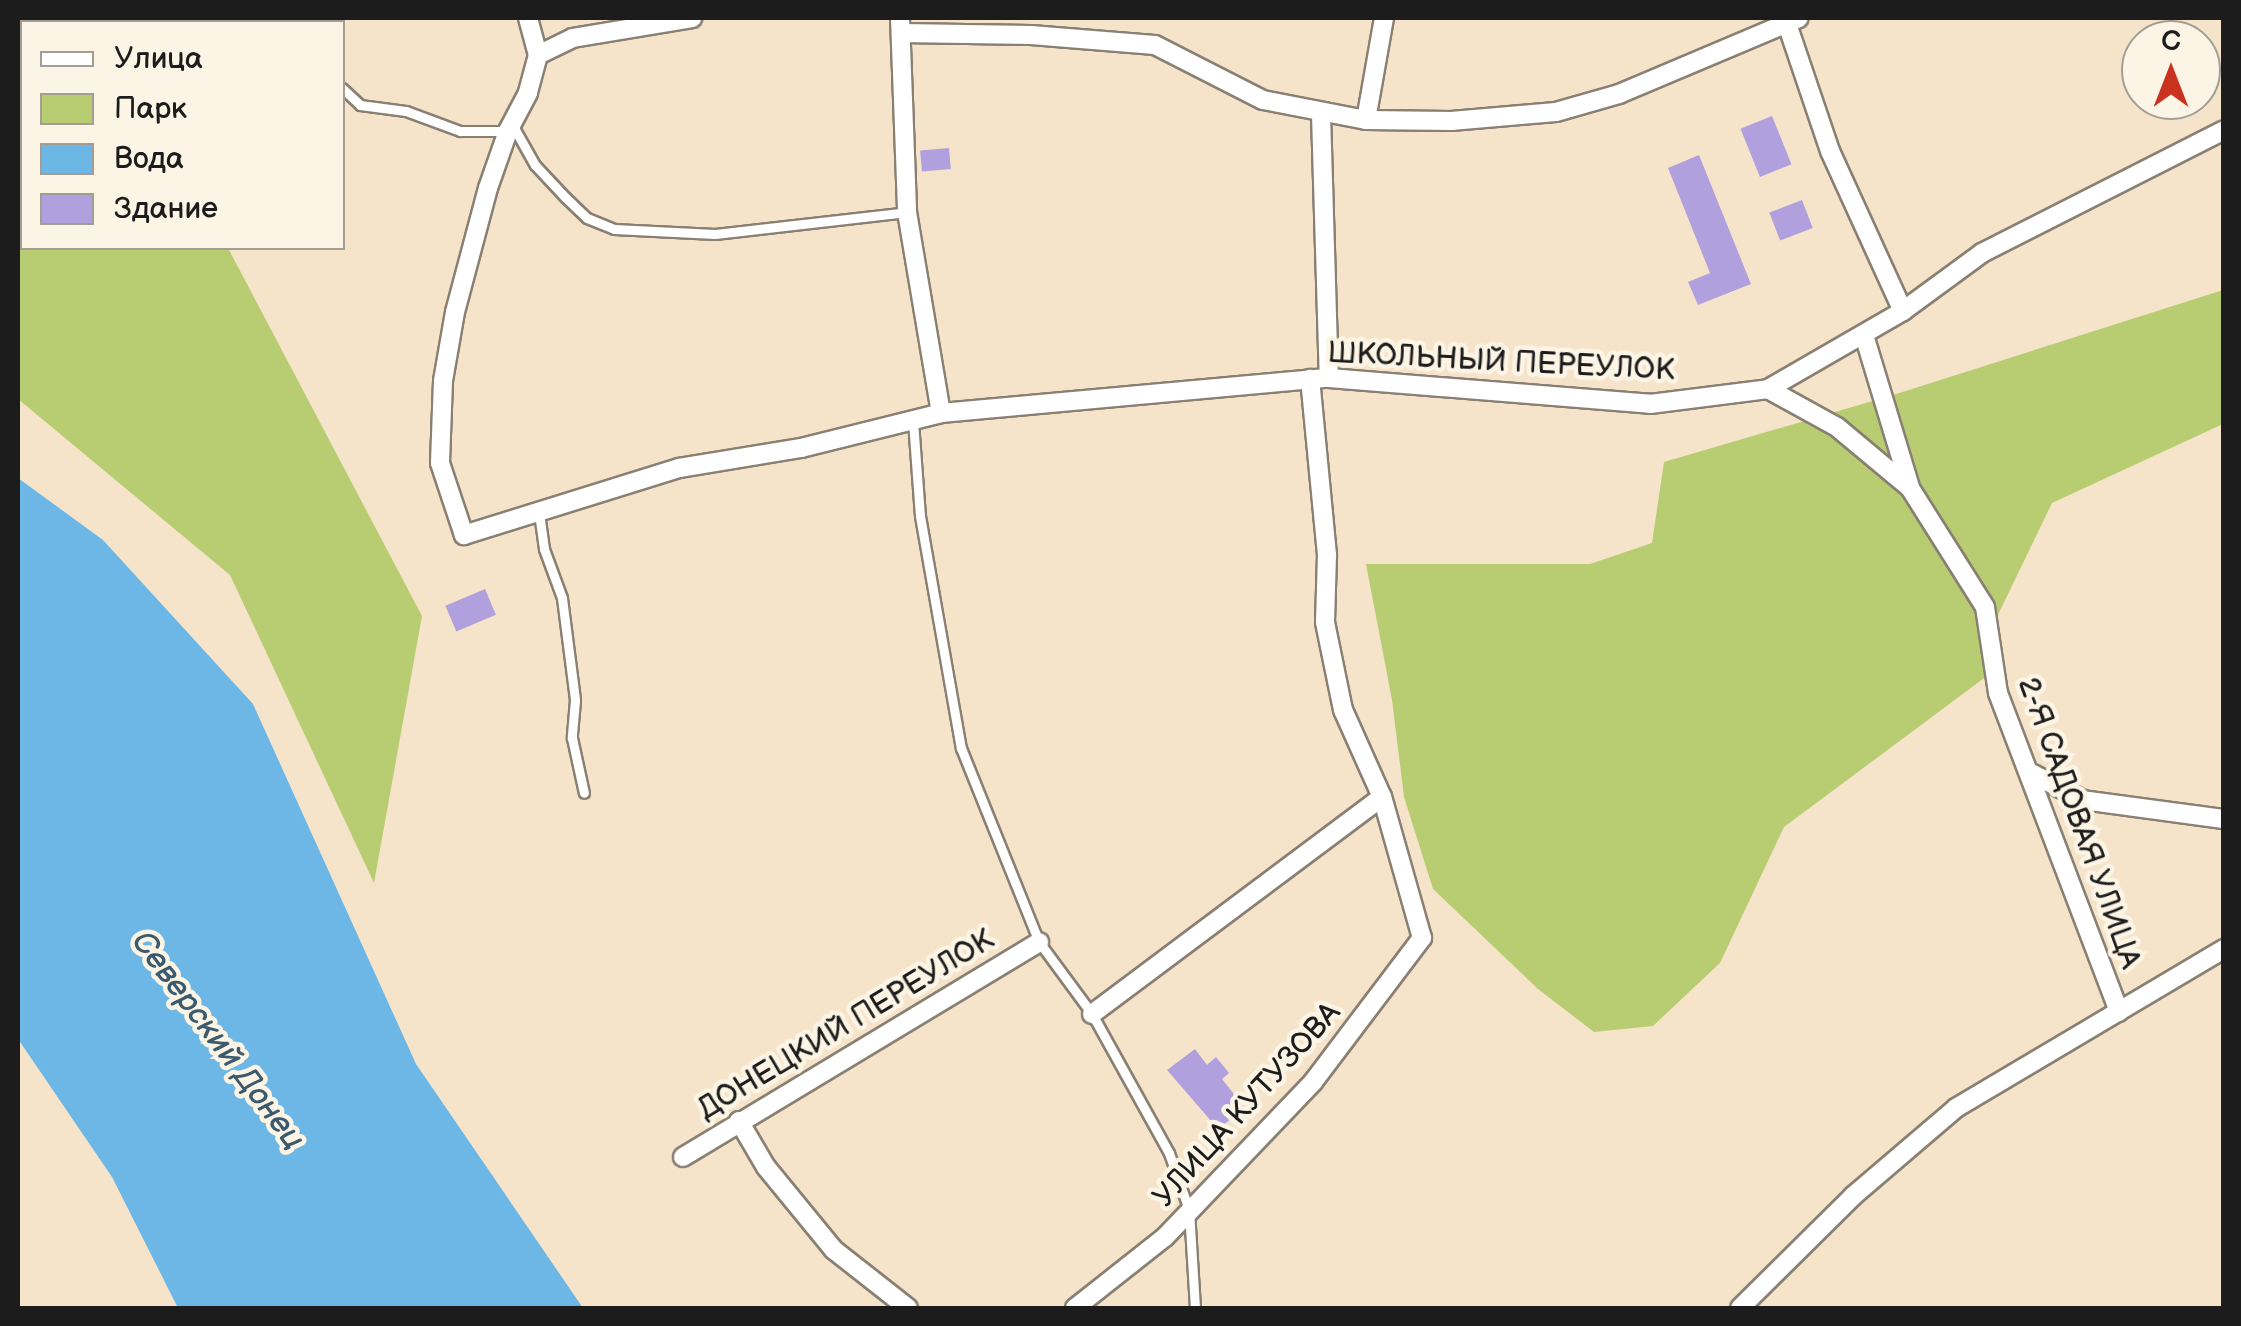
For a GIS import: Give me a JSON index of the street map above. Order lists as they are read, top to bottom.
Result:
{
  "streets": {
    "street": [
      "ШКОЛЬНЫЙ ПЕРЕУЛОК",
      "2-Я САДОВАЯ УЛИЦА",
      "ДОНЕЦКИЙ ПЕРЕУЛОК",
      "УЛИЦА КУТУЗОВА"
    ]
  },
  "crossings": [
    ["ШКОЛЬНЫЙ ПЕРЕУЛОК", "2-Я САДОВАЯ УЛИЦА"],
    ["ШКОЛЬНЫЙ ПЕРЕУЛОК", "УЛИЦА КУТУЗОВА"]
  ],
  "water": ["Северский Донец"],
  "legend": [
    "Улица",
    "Парк",
    "Вода",
    "Здание"
  ],
  "north": "top"
}
